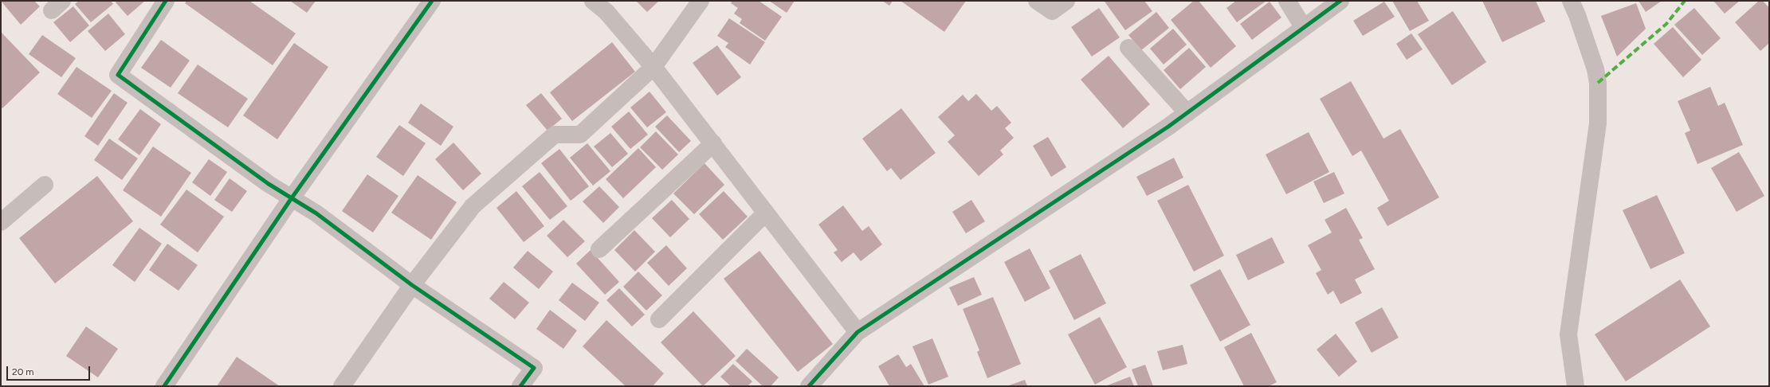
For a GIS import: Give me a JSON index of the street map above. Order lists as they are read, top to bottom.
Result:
{
  "scale_bar": "20 m"
}
